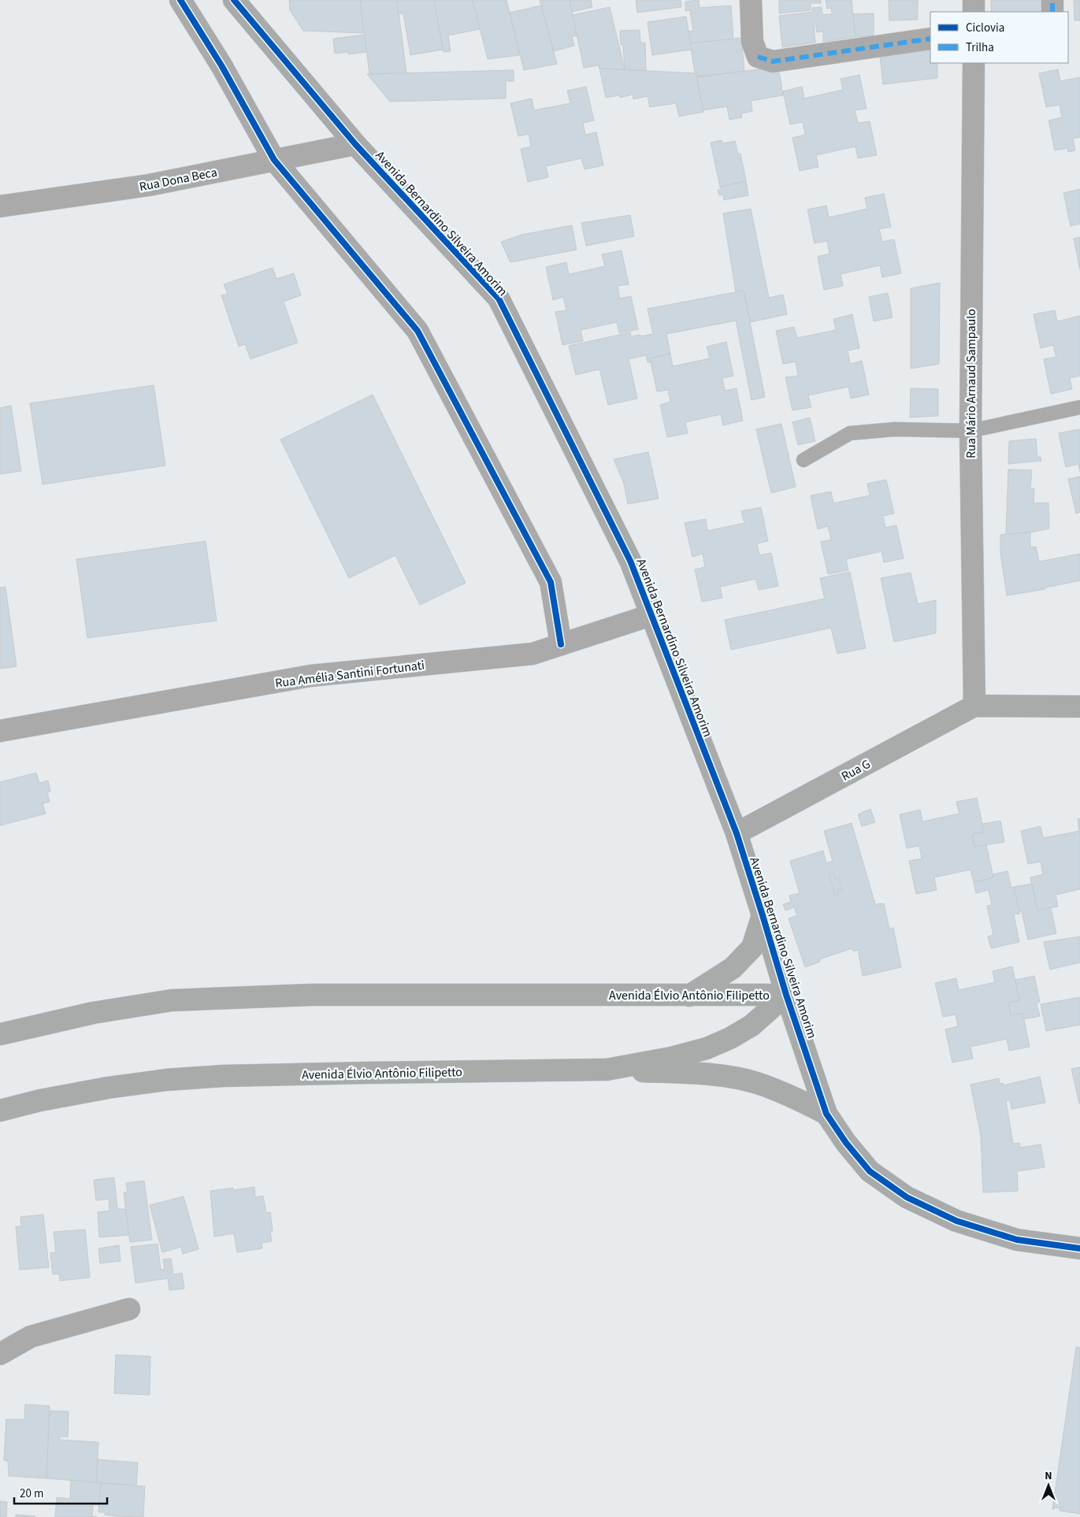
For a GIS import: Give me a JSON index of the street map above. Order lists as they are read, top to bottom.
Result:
{
  "streets": {
    "main road": ["Avenida Bernardino Silveira Amorim", "Rua G", "Avenida Élvio Antônio Filipetto"],
    "street": ["Rua Dona Beca", "Rua Mário Arnaud Sampaulo", "Rua Amélia Santini Fortunati"]
  },
  "crossings": [
    ["Rua Dona Beca", "Avenida Bernardino Silveira Amorim"],
    ["Avenida Bernardino Silveira Amorim", "Rua Amélia Santini Fortunati"],
    ["Avenida Bernardino Silveira Amorim", "Rua G"],
    ["Avenida Bernardino Silveira Amorim", "Avenida Élvio Antônio Filipetto"],
    ["Rua Mário Arnaud Sampaulo", "Rua G"]
  ],
  "legend": ["Ciclovia", "Trilha"],
  "scale_bar": "20 m",
  "north": "top"
}
